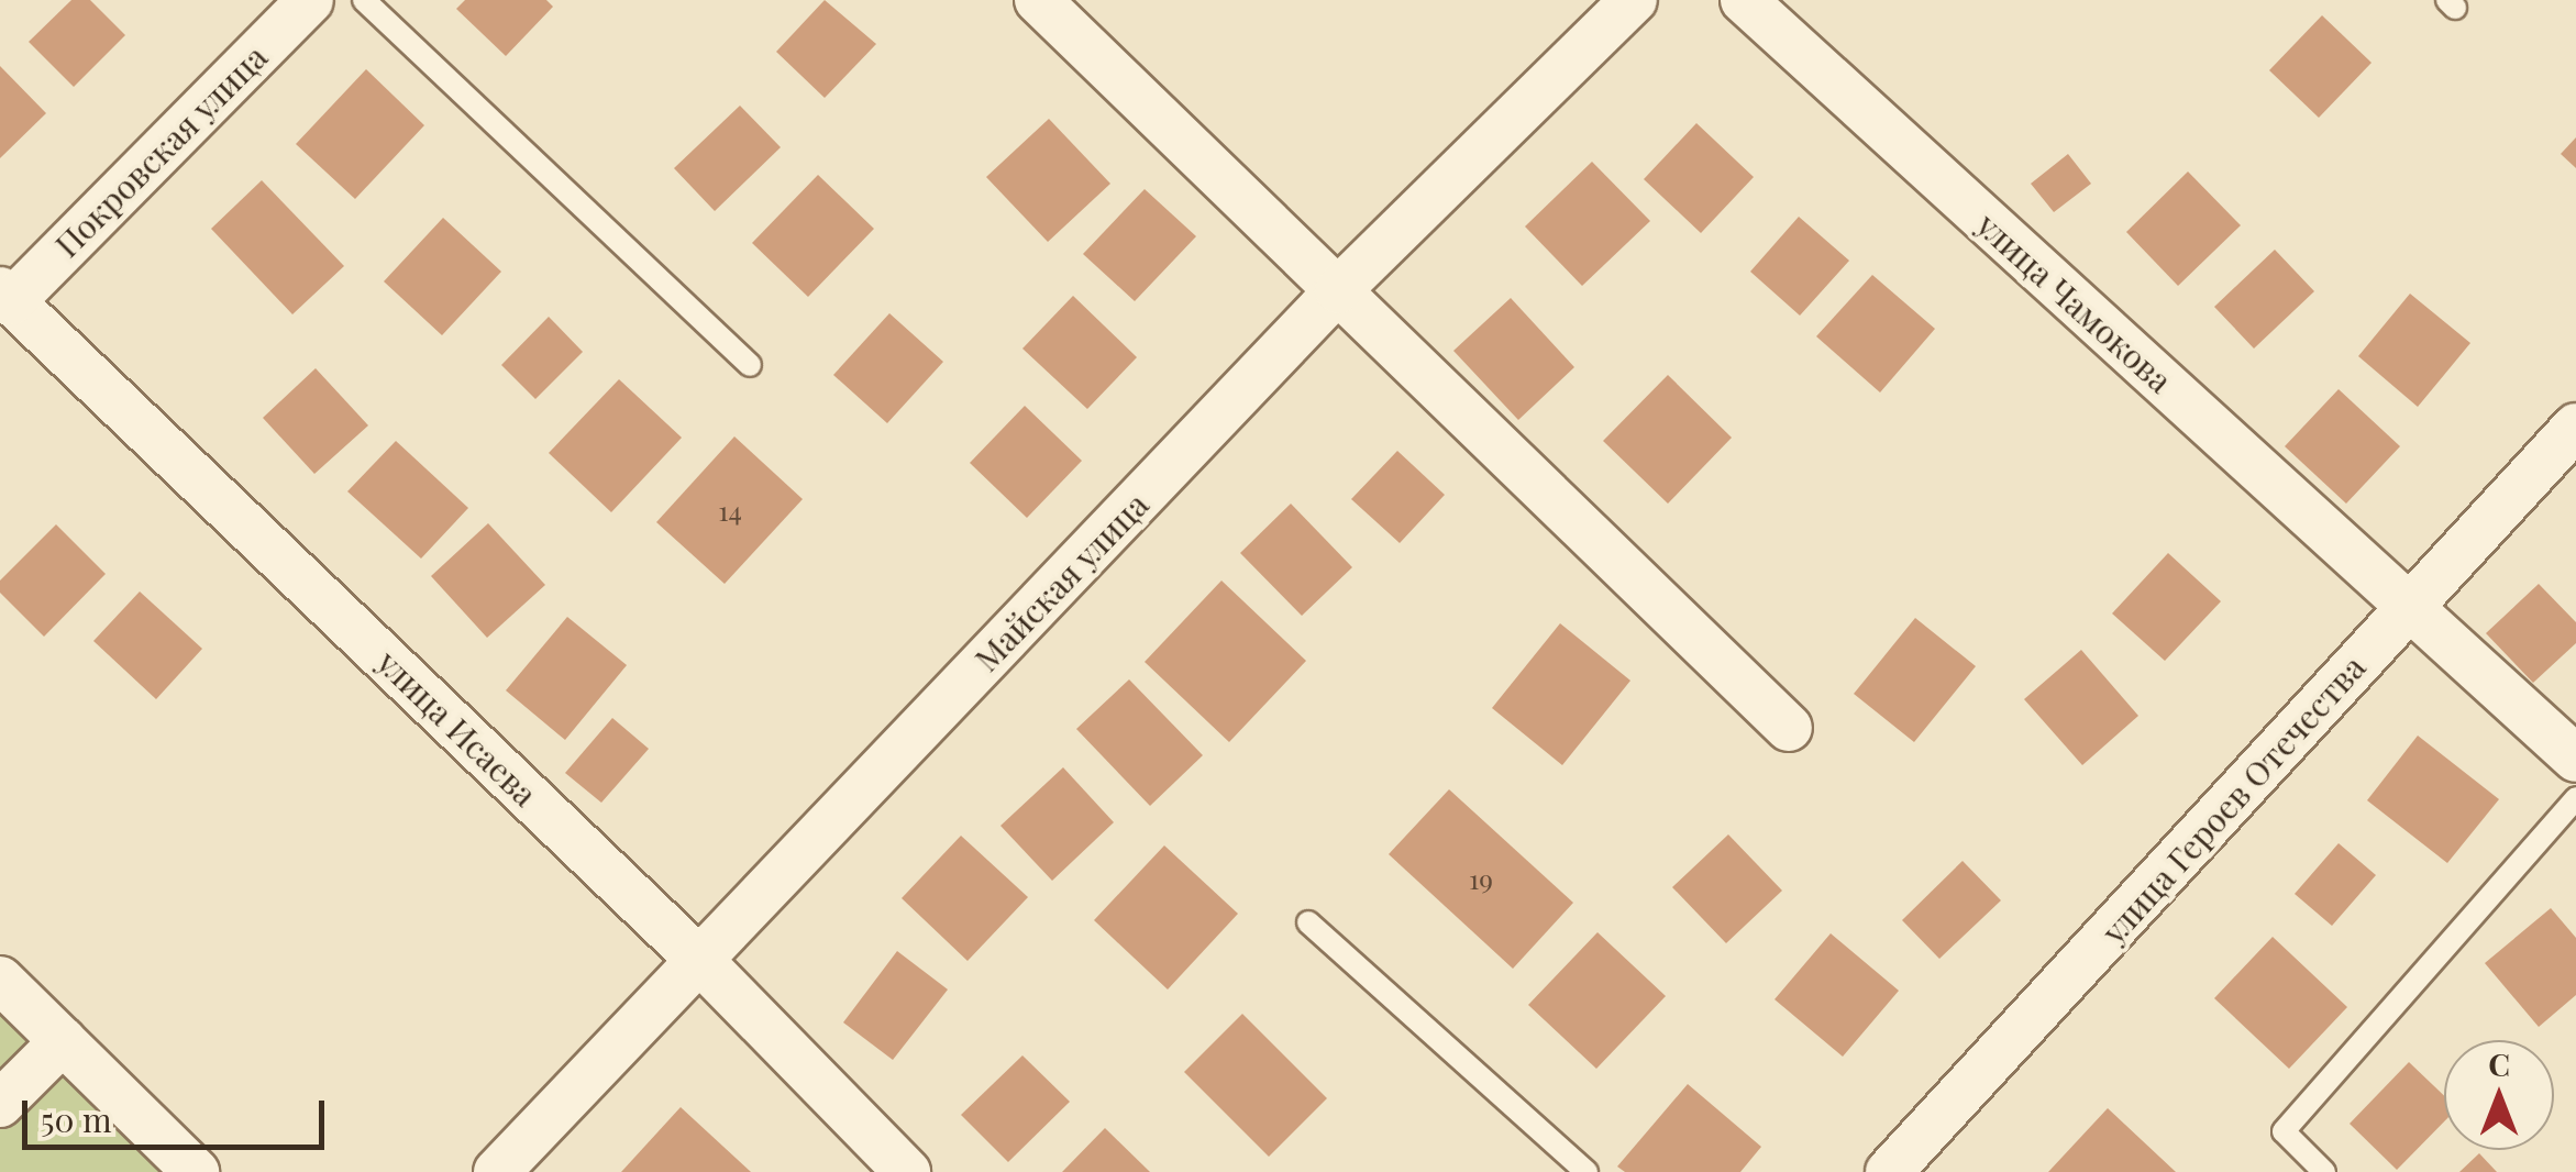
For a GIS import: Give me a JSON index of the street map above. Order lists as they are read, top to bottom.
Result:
{
  "streets": {
    "street": [
      "Покровская улица",
      "улица Чамокова",
      "Майская улица",
      "улица Исаева",
      "улица Героев Отечества"
    ]
  },
  "crossings": [
    ["Покровская улица", "улица Исаева"],
    ["улица Чамокова", "улица Героев Отечества"],
    ["Майская улица", "улица Исаева"]
  ],
  "house_numbers": ["14", "19"],
  "scale_bar": "50 m",
  "north": "top"
}
